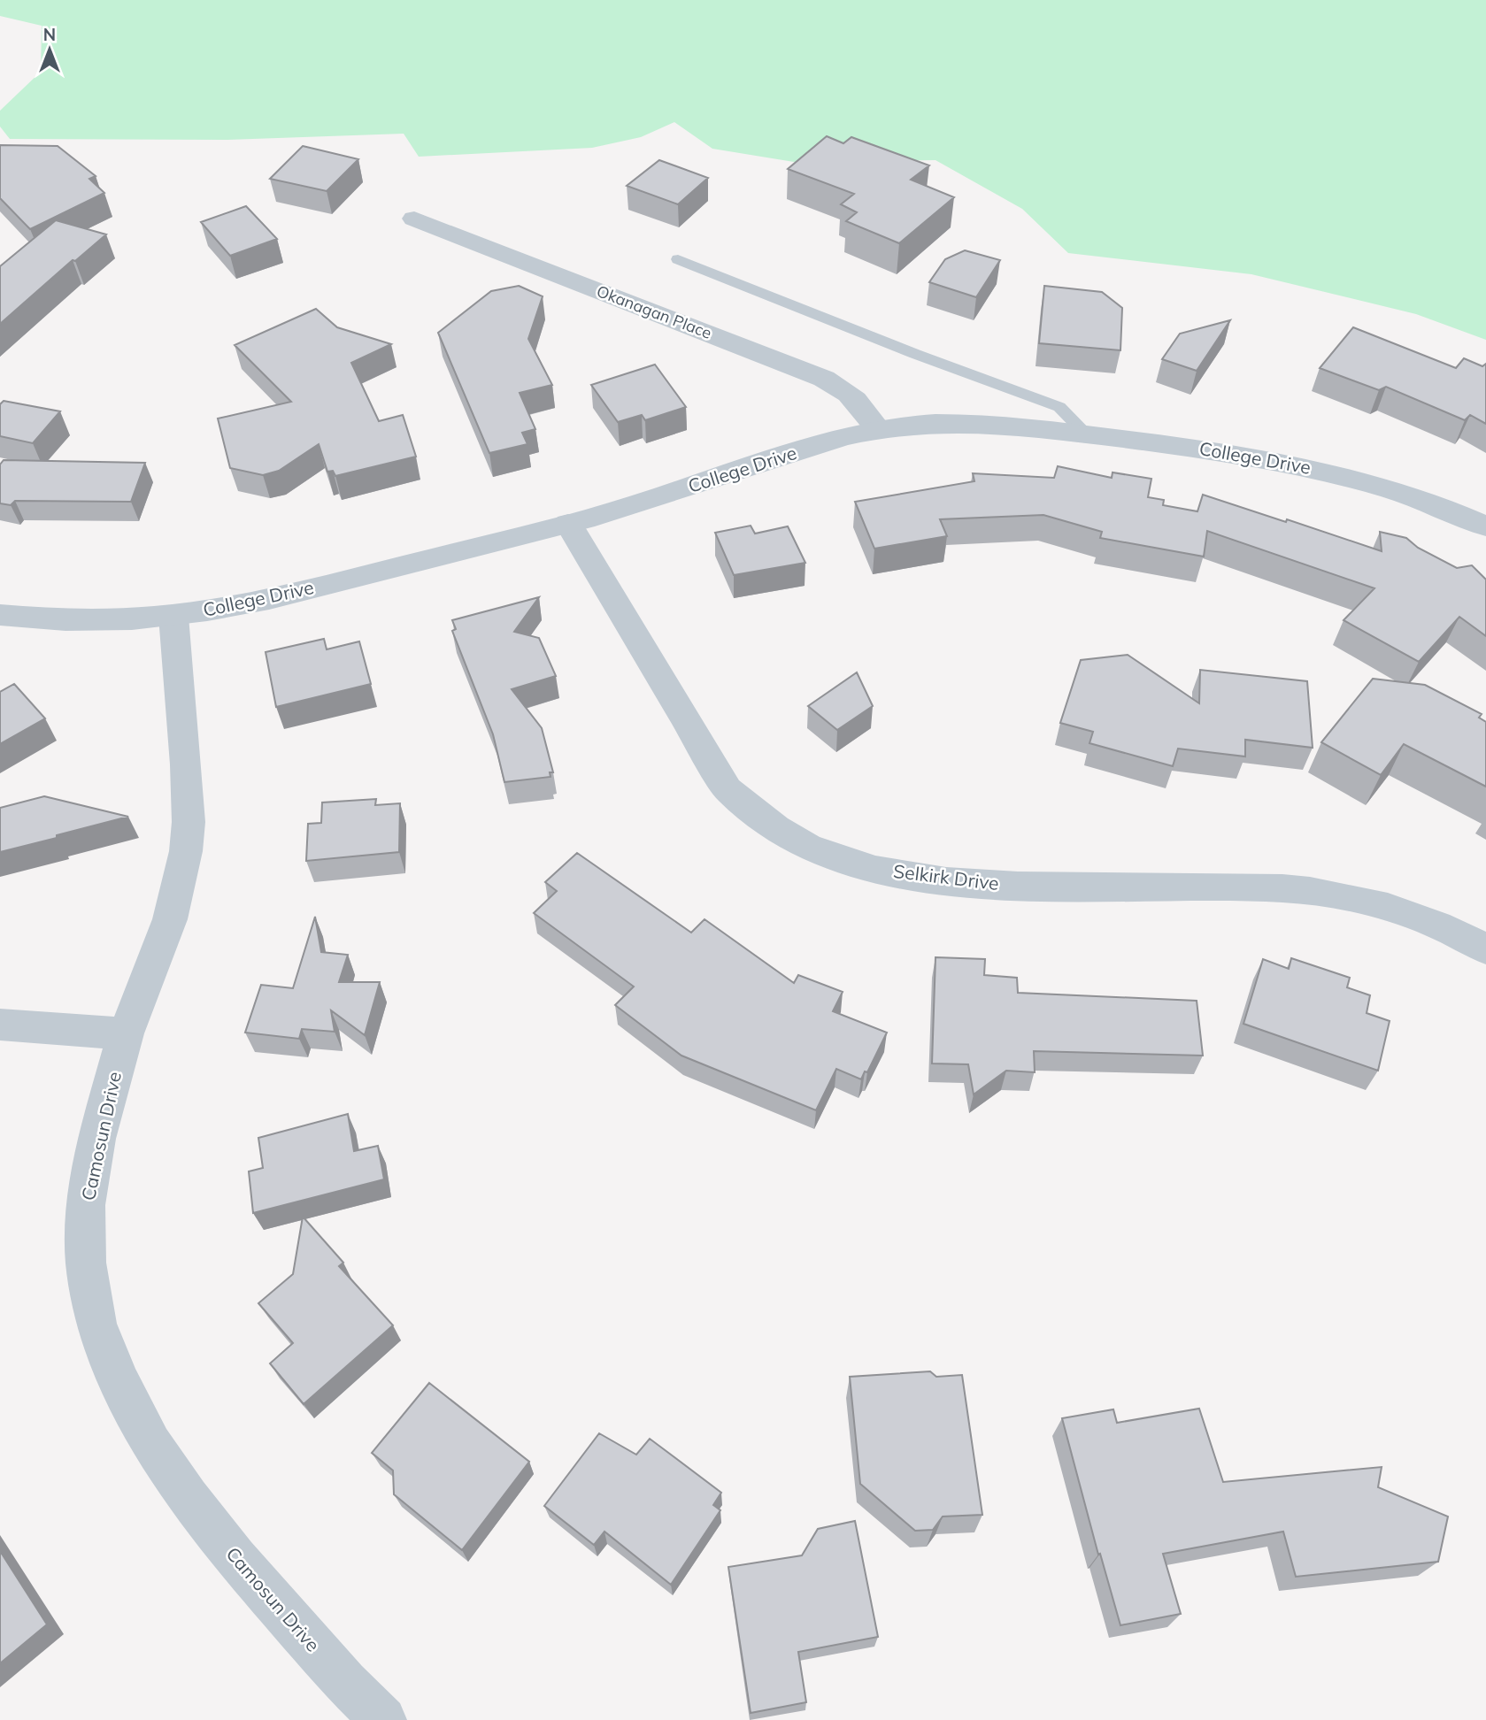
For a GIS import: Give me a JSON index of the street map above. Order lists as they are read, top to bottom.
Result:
{
  "streets": {
    "street": [
      "Okanagan Place",
      "College Drive",
      "Selkirk Drive",
      "Camosun Drive"
    ]
  },
  "crossings": [
    ["Okanagan Place", "College Drive"],
    ["College Drive", "Selkirk Drive"],
    ["College Drive", "Camosun Drive"]
  ],
  "north": "top"
}
